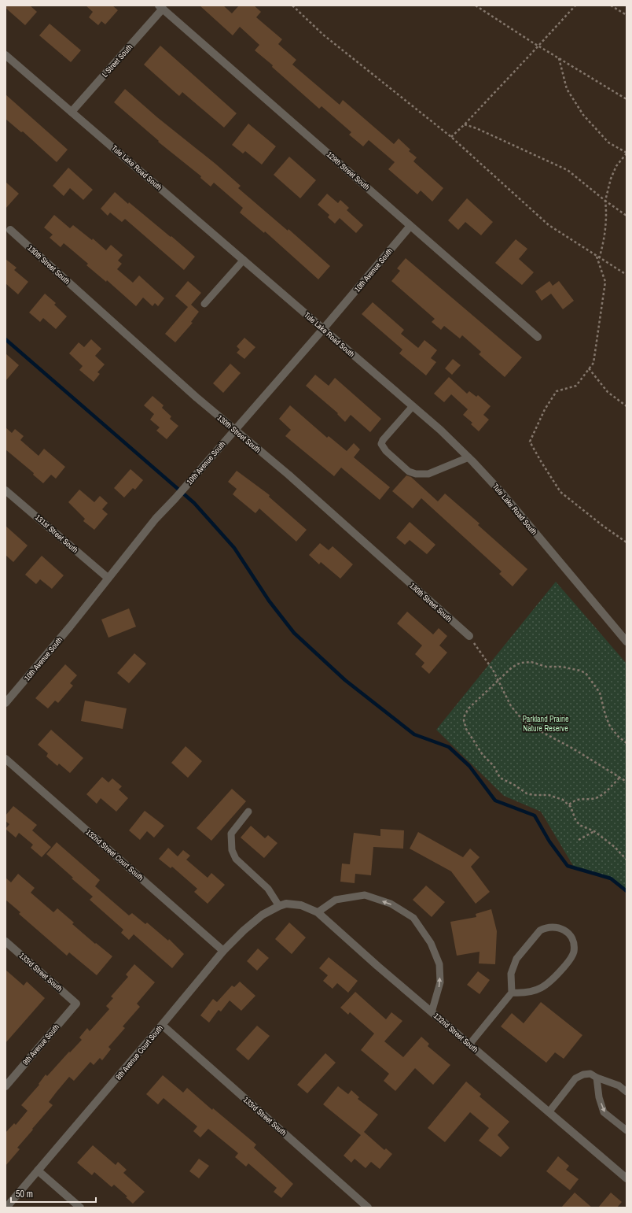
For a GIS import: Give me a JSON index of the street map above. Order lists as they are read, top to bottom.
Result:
{
  "streets": {
    "street": [
      "L Street South",
      "Tule Lake Road South",
      "129th Street South",
      "130th Street South",
      "10th Avenue South",
      "131st Street South",
      "132nd Street Court South",
      "133rd Street South",
      "132nd Street South",
      "9th Avenue South",
      "8th Avenue Court South"
    ]
  },
  "crossings": [
    ["L Street South", "Tule Lake Road South"],
    ["L Street South", "129th Street South"],
    ["Tule Lake Road South", "10th Avenue South"],
    ["129th Street South", "10th Avenue South"],
    ["130th Street South", "10th Avenue South"],
    ["10th Avenue South", "131st Street South"],
    ["132nd Street Court South", "8th Avenue Court South"],
    ["133rd Street South", "9th Avenue South"],
    ["133rd Street South", "8th Avenue Court South"],
    ["132nd Street South", "8th Avenue Court South"]
  ],
  "parks": ["Parkland Prairie Nature Reserve"],
  "scale_bar": "50 m"
}
